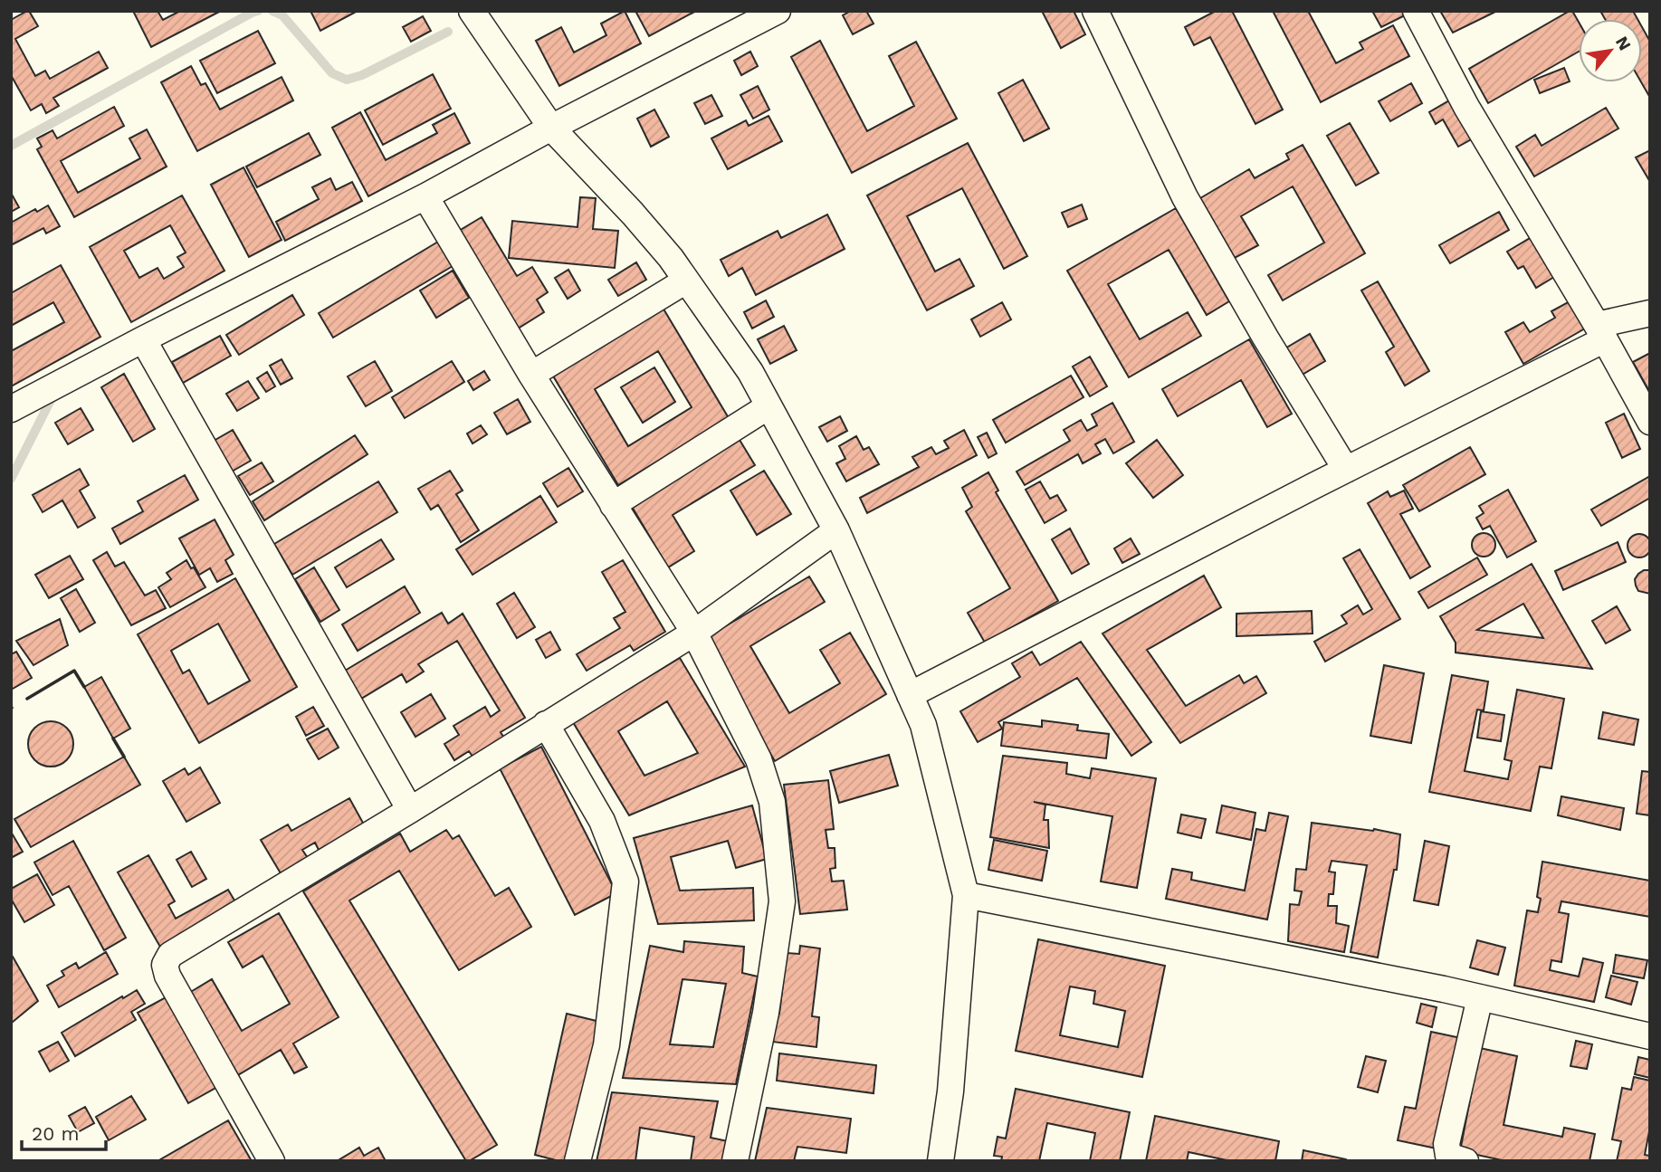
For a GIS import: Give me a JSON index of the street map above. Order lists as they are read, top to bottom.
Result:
{
  "scale_bar": "20 m",
  "north": "top right"
}
